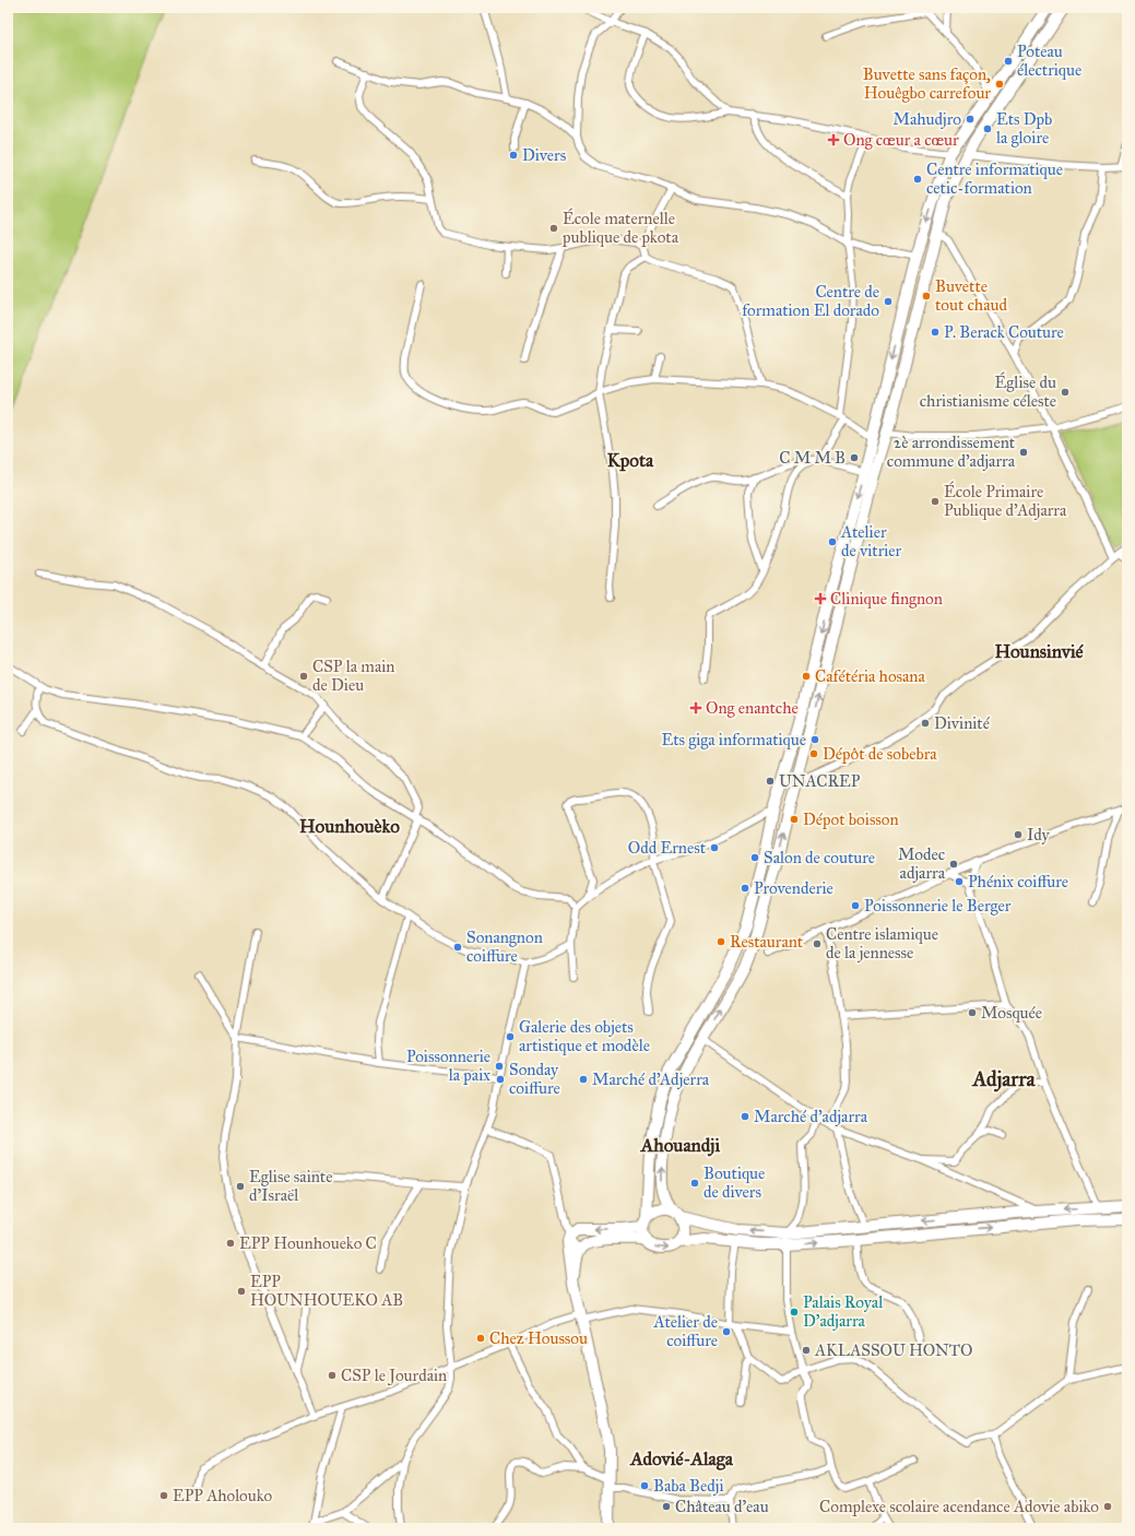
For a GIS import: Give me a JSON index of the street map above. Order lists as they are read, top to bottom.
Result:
{
  "districts": [
    "Kpota",
    "Hounsinvié",
    "Hounhouèko",
    "Adjarra",
    "Ahouandji",
    "Adovié-Alaga"
  ],
  "places": {
    "other": [
      "Poteau électrique",
      "Buvette sans façon, Houêgbo carrefour",
      "Mahudjro",
      "Ets Dpb la gloire",
      "Divers",
      "Centre informatique cetic-formation",
      "École maternelle publique de pkota",
      "Buvette tout chaud",
      "Centre de formation El dorado",
      "P. Berack Couture",
      "Église du christianisme céleste",
      "2è arrondissement commune d'adjarra",
      "C M M B",
      "École Primaire Publique d'Adjarra",
      "Atelier de vitrier",
      "CSP la main de Dieu",
      "Cafétéria hosana",
      "Divinité",
      "Ets giga informatique",
      "Dépôt de sobebra",
      "UNACREP",
      "Dépot boisson",
      "Idy",
      "Odd Ernest",
      "Salon de couture",
      "Modec adjarra",
      "Phénix coiffure",
      "Provenderie",
      "Poissonnerie le Berger",
      "Restaurant",
      "Centre islamique de la jennesse",
      "Sonangnon coiffure",
      "Mosquée",
      "Galerie des objets artistique et modèle",
      "Poissonnerie la paix",
      "Sonday coiffure",
      "Marché d'Adjerra",
      "Marché d'adjarra",
      "Boutique de divers",
      "Eglise sainte d'Israël",
      "EPP Hounhoueko C",
      "EPP HOUNHOUEKO AB",
      "Palais Royal D'adjarra",
      "Atelier de coiffure",
      "Chez Houssou",
      "AKLASSOU HONTO",
      "CSP le Jourdain",
      "Baba Bedji",
      "EPP Aholouko",
      "Château d'eau",
      "Complexe scolaire acendance Adovie abiko"
    ],
    "health": ["Ong cœur a cœur", "Clinique fingnon", "Ong enantche"]
  }
}
